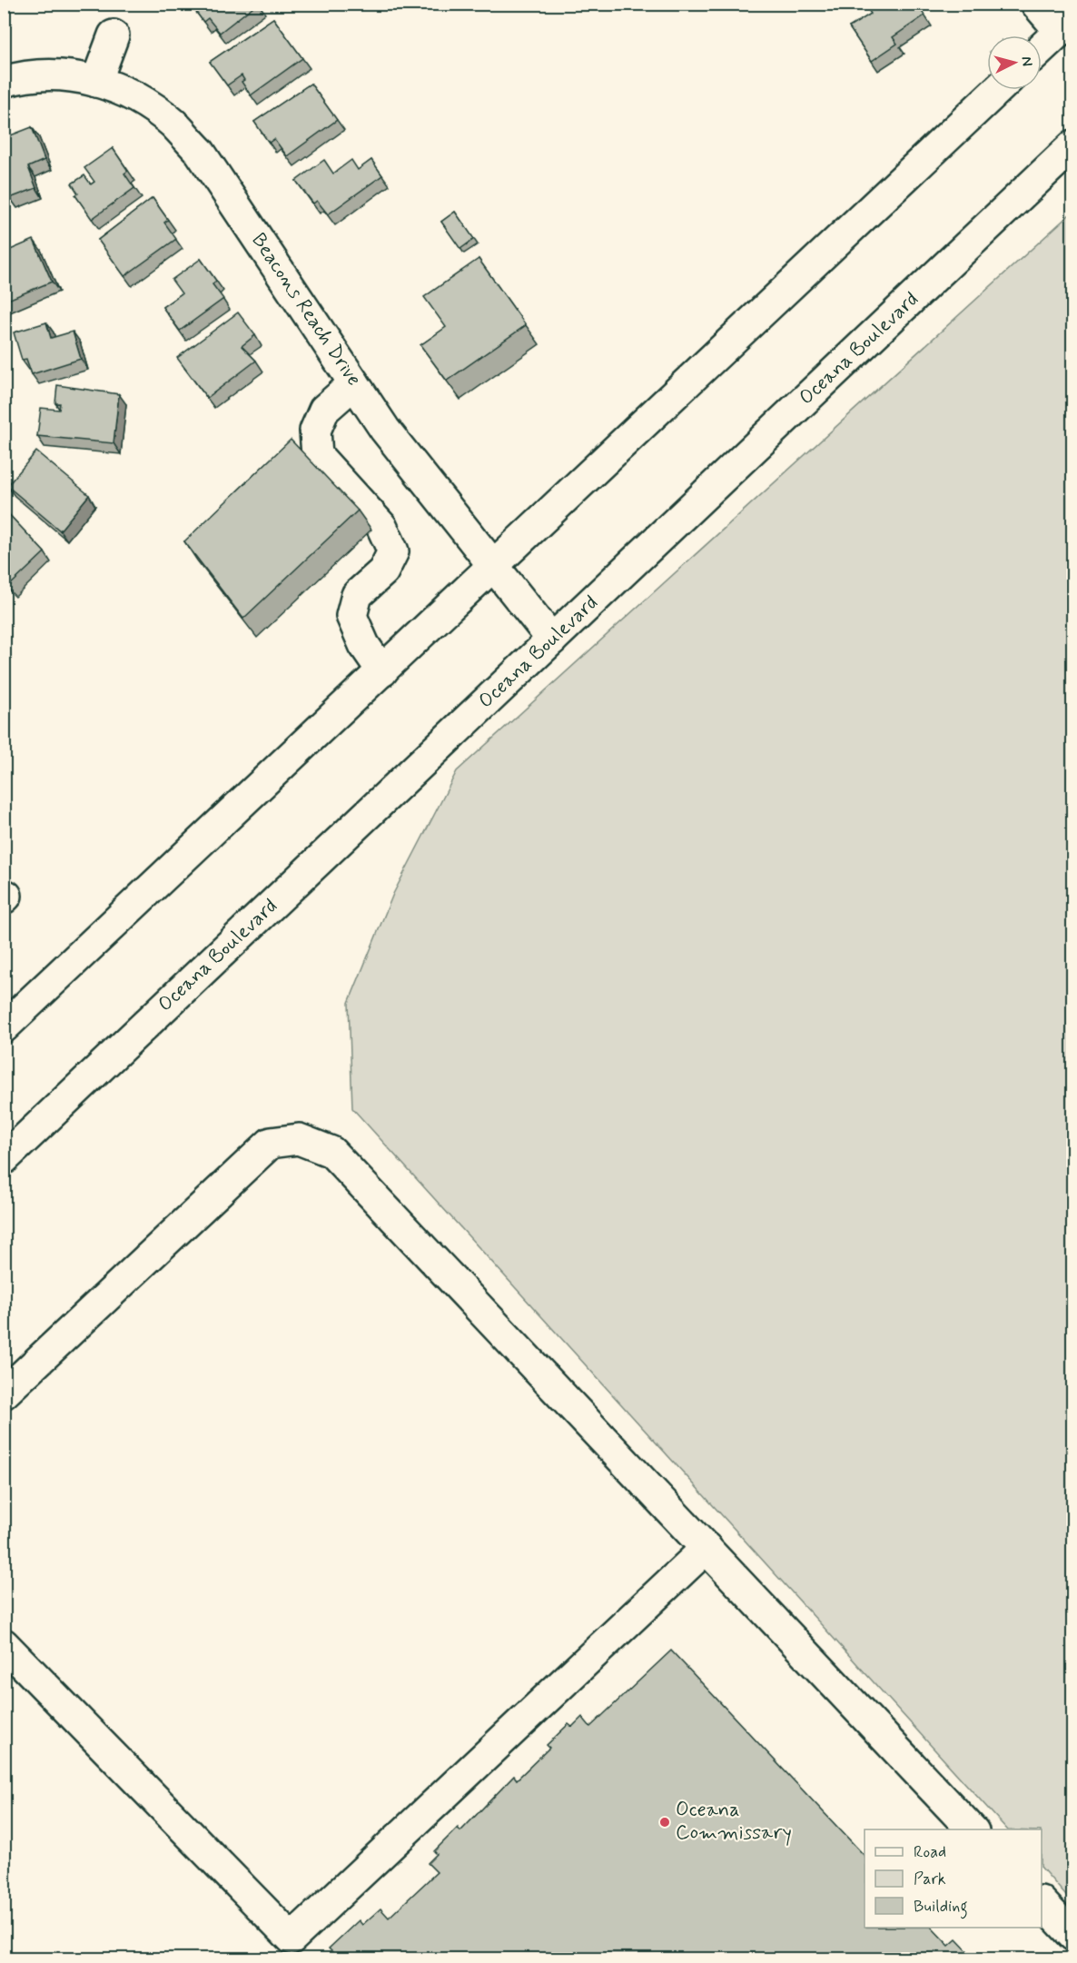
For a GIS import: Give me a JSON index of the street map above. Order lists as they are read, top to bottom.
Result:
{
  "streets": {
    "main road": ["Beacons Reach Drive", "Oceana Boulevard"]
  },
  "crossings": [
    ["Beacons Reach Drive", "Oceana Boulevard"]
  ],
  "places": ["Oceana Commissary"],
  "legend": ["Road", "Park", "Building"],
  "north": "right"
}
